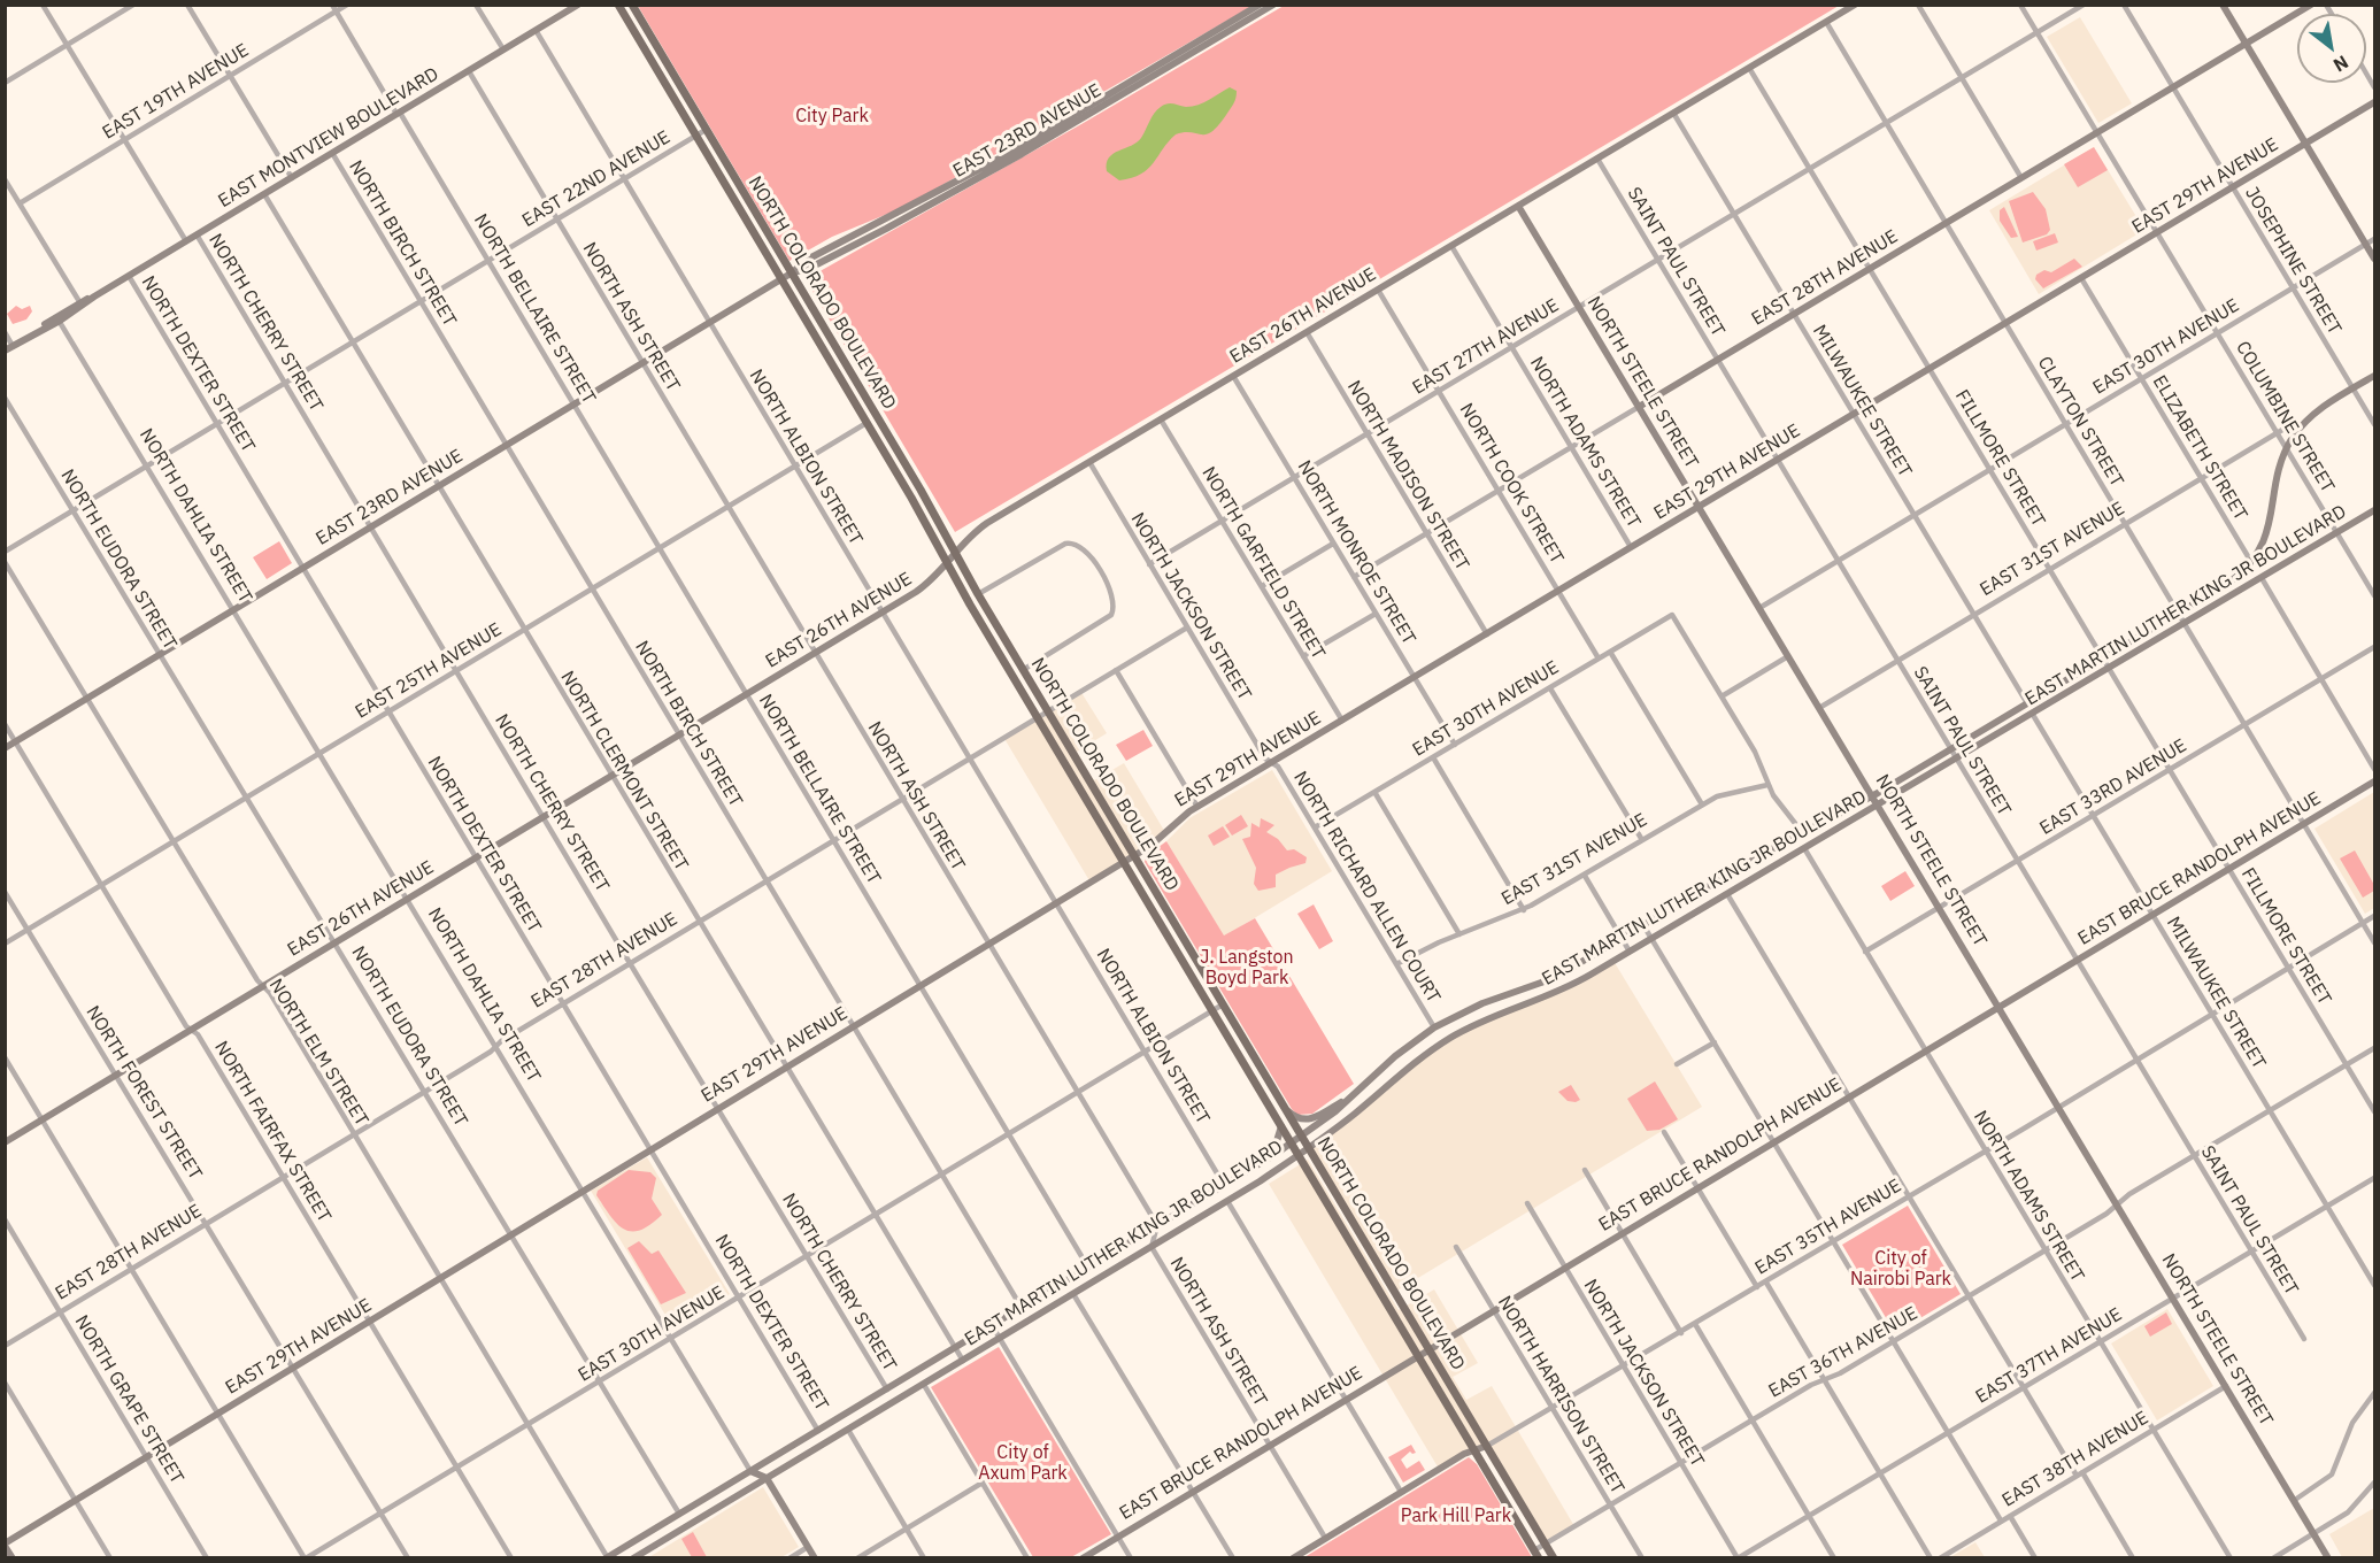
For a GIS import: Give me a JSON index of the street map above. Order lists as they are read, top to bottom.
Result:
{
  "streets": {
    "main road": ["NORTH COLORADO BOULEVARD"],
    "street": [
      "EAST 19TH AVENUE",
      "EAST 23RD AVENUE",
      "EAST MONTVIEW BOULEVARD",
      "EAST 22ND AVENUE",
      "EAST 29TH AVENUE",
      "NORTH BIRCH STREET",
      "JOSEPHINE STREET",
      "SAINT PAUL STREET",
      "EAST 28TH AVENUE",
      "NORTH BELLAIRE STREET",
      "EAST 26TH AVENUE",
      "NORTH ASH STREET",
      "NORTH CHERRY STREET",
      "EAST 27TH AVENUE",
      "EAST 30TH AVENUE",
      "NORTH DEXTER STREET",
      "NORTH STEELE STREET",
      "MILWAUKEE STREET",
      "COLUMBINE STREET",
      "CLAYTON STREET",
      "NORTH ADAMS STREET",
      "ELIZABETH STREET",
      "NORTH ALBION STREET",
      "FILLMORE STREET",
      "NORTH MADISON STREET",
      "NORTH COOK STREET",
      "NORTH DAHLIA STREET",
      "EAST 31ST AVENUE",
      "NORTH MONROE STREET",
      "NORTH EUDORA STREET",
      "NORTH GARFIELD STREET",
      "EAST MARTIN LUTHER KING JR BOULEVARD",
      "NORTH JACKSON STREET",
      "EAST 25TH AVENUE",
      "NORTH CLERMONT STREET",
      "EAST 33RD AVENUE",
      "EAST BRUCE RANDOLPH AVENUE",
      "NORTH RICHARD ALLEN COURT",
      "NORTH ELM STREET",
      "NORTH FOREST STREET",
      "NORTH FAIRFAX STREET",
      "EAST 35TH AVENUE",
      "EAST 36TH AVENUE",
      "EAST 37TH AVENUE",
      "NORTH HARRISON STREET",
      "NORTH GRAPE STREET",
      "EAST 38TH AVENUE"
    ]
  },
  "crossings": [
    ["EAST 19TH AVENUE", "NORTH BELLAIRE STREET"],
    ["EAST 19TH AVENUE", "NORTH CHERRY STREET"],
    ["EAST 23RD AVENUE", "NORTH BIRCH STREET"],
    ["EAST 23RD AVENUE", "NORTH COLORADO BOULEVARD"],
    ["EAST 23RD AVENUE", "NORTH BELLAIRE STREET"],
    ["EAST 23RD AVENUE", "NORTH ASH STREET"],
    ["EAST 23RD AVENUE", "NORTH CHERRY STREET"],
    ["EAST 23RD AVENUE", "NORTH DEXTER STREET"],
    ["EAST 23RD AVENUE", "NORTH ALBION STREET"],
    ["EAST 23RD AVENUE", "NORTH DAHLIA STREET"],
    ["EAST 23RD AVENUE", "NORTH EUDORA STREET"],
    ["EAST 23RD AVENUE", "NORTH CLERMONT STREET"],
    ["EAST 23RD AVENUE", "NORTH ELM STREET"],
    ["EAST 23RD AVENUE", "NORTH FAIRFAX STREET"],
    ["EAST MONTVIEW BOULEVARD", "NORTH BIRCH STREET"],
    ["EAST MONTVIEW BOULEVARD", "NORTH BELLAIRE STREET"],
    ["EAST MONTVIEW BOULEVARD", "NORTH ASH STREET"],
    ["EAST MONTVIEW BOULEVARD", "NORTH CHERRY STREET"],
    ["EAST MONTVIEW BOULEVARD", "NORTH DEXTER STREET"],
    ["EAST MONTVIEW BOULEVARD", "NORTH ALBION STREET"],
    ["EAST MONTVIEW BOULEVARD", "NORTH DAHLIA STREET"],
    ["EAST MONTVIEW BOULEVARD", "NORTH CLERMONT STREET"],
    ["EAST 22ND AVENUE", "NORTH BIRCH STREET"],
    ["EAST 22ND AVENUE", "NORTH COLORADO BOULEVARD"],
    ["EAST 22ND AVENUE", "NORTH BELLAIRE STREET"],
    ["EAST 22ND AVENUE", "NORTH ASH STREET"],
    ["EAST 22ND AVENUE", "NORTH CHERRY STREET"],
    ["EAST 22ND AVENUE", "NORTH DEXTER STREET"],
    ["EAST 22ND AVENUE", "NORTH ALBION STREET"],
    ["EAST 22ND AVENUE", "NORTH DAHLIA STREET"],
    ["EAST 22ND AVENUE", "NORTH EUDORA STREET"],
    ["EAST 22ND AVENUE", "NORTH CLERMONT STREET"],
    ["EAST 29TH AVENUE", "NORTH BIRCH STREET"],
    ["EAST 29TH AVENUE", "JOSEPHINE STREET"],
    ["EAST 29TH AVENUE", "SAINT PAUL STREET"],
    ["EAST 29TH AVENUE", "NORTH COLORADO BOULEVARD"],
    ["EAST 29TH AVENUE", "NORTH BELLAIRE STREET"],
    ["EAST 29TH AVENUE", "NORTH ASH STREET"],
    ["EAST 29TH AVENUE", "NORTH CHERRY STREET"],
    ["EAST 29TH AVENUE", "NORTH DEXTER STREET"],
    ["EAST 29TH AVENUE", "NORTH STEELE STREET"],
    ["EAST 29TH AVENUE", "MILWAUKEE STREET"],
    ["EAST 29TH AVENUE", "COLUMBINE STREET"],
    ["EAST 29TH AVENUE", "CLAYTON STREET"],
    ["EAST 29TH AVENUE", "NORTH ADAMS STREET"],
    ["EAST 29TH AVENUE", "ELIZABETH STREET"],
    ["EAST 29TH AVENUE", "NORTH ALBION STREET"],
    ["EAST 29TH AVENUE", "FILLMORE STREET"],
    ["EAST 29TH AVENUE", "NORTH MADISON STREET"],
    ["EAST 29TH AVENUE", "NORTH COOK STREET"],
    ["EAST 29TH AVENUE", "NORTH DAHLIA STREET"],
    ["EAST 29TH AVENUE", "NORTH MONROE STREET"],
    ["EAST 29TH AVENUE", "NORTH EUDORA STREET"],
    ["EAST 29TH AVENUE", "NORTH GARFIELD STREET"],
    ["EAST 29TH AVENUE", "NORTH JACKSON STREET"],
    ["EAST 29TH AVENUE", "NORTH CLERMONT STREET"],
    ["EAST 29TH AVENUE", "NORTH RICHARD ALLEN COURT"],
    ["EAST 29TH AVENUE", "NORTH ELM STREET"],
    ["EAST 29TH AVENUE", "NORTH FOREST STREET"],
    ["EAST 29TH AVENUE", "NORTH FAIRFAX STREET"],
    ["EAST 29TH AVENUE", "NORTH GRAPE STREET"],
    ["NORTH BIRCH STREET", "EAST 28TH AVENUE"],
    ["NORTH BIRCH STREET", "EAST 26TH AVENUE"],
    ["NORTH BIRCH STREET", "EAST 30TH AVENUE"],
    ["NORTH BIRCH STREET", "EAST MARTIN LUTHER KING JR BOULEVARD"],
    ["NORTH BIRCH STREET", "EAST 25TH AVENUE"],
    ["JOSEPHINE STREET", "EAST 28TH AVENUE"],
    ["JOSEPHINE STREET", "EAST 30TH AVENUE"],
    ["JOSEPHINE STREET", "EAST 31ST AVENUE"],
    ["SAINT PAUL STREET", "EAST 28TH AVENUE"],
    ["SAINT PAUL STREET", "EAST 26TH AVENUE"],
    ["SAINT PAUL STREET", "EAST 27TH AVENUE"],
    ["SAINT PAUL STREET", "EAST 30TH AVENUE"],
    ["SAINT PAUL STREET", "EAST 31ST AVENUE"],
    ["SAINT PAUL STREET", "EAST MARTIN LUTHER KING JR BOULEVARD"],
    ["SAINT PAUL STREET", "EAST 33RD AVENUE"],
    ["SAINT PAUL STREET", "EAST BRUCE RANDOLPH AVENUE"],
    ["SAINT PAUL STREET", "EAST 35TH AVENUE"],
    ["SAINT PAUL STREET", "EAST 36TH AVENUE"],
    ["SAINT PAUL STREET", "EAST 37TH AVENUE"],
    ["EAST 28TH AVENUE", "NORTH COLORADO BOULEVARD"],
    ["EAST 28TH AVENUE", "NORTH BELLAIRE STREET"],
    ["EAST 28TH AVENUE", "NORTH ASH STREET"],
    ["EAST 28TH AVENUE", "NORTH CHERRY STREET"],
    ["EAST 28TH AVENUE", "NORTH DEXTER STREET"],
    ["EAST 28TH AVENUE", "NORTH STEELE STREET"],
    ["EAST 28TH AVENUE", "MILWAUKEE STREET"],
    ["EAST 28TH AVENUE", "COLUMBINE STREET"],
    ["EAST 28TH AVENUE", "CLAYTON STREET"],
    ["EAST 28TH AVENUE", "NORTH ADAMS STREET"],
    ["EAST 28TH AVENUE", "NORTH ALBION STREET"],
    ["EAST 28TH AVENUE", "FILLMORE STREET"],
    ["EAST 28TH AVENUE", "NORTH MADISON STREET"],
    ["EAST 28TH AVENUE", "NORTH COOK STREET"],
    ["EAST 28TH AVENUE", "NORTH DAHLIA STREET"],
    ["EAST 28TH AVENUE", "NORTH MONROE STREET"],
    ["EAST 28TH AVENUE", "NORTH EUDORA STREET"],
    ["EAST 28TH AVENUE", "NORTH JACKSON STREET"],
    ["EAST 28TH AVENUE", "NORTH CLERMONT STREET"],
    ["EAST 28TH AVENUE", "NORTH ELM STREET"],
    ["EAST 28TH AVENUE", "NORTH FOREST STREET"],
    ["EAST 28TH AVENUE", "NORTH FAIRFAX STREET"],
    ["EAST 28TH AVENUE", "NORTH GRAPE STREET"],
    ["NORTH COLORADO BOULEVARD", "EAST 26TH AVENUE"],
    ["NORTH COLORADO BOULEVARD", "EAST 30TH AVENUE"],
    ["NORTH COLORADO BOULEVARD", "EAST MARTIN LUTHER KING JR BOULEVARD"],
    ["NORTH COLORADO BOULEVARD", "EAST 25TH AVENUE"],
    ["NORTH COLORADO BOULEVARD", "EAST BRUCE RANDOLPH AVENUE"],
    ["NORTH COLORADO BOULEVARD", "EAST 35TH AVENUE"],
    ["NORTH COLORADO BOULEVARD", "EAST 36TH AVENUE"],
    ["NORTH BELLAIRE STREET", "EAST 26TH AVENUE"],
    ["NORTH BELLAIRE STREET", "EAST 30TH AVENUE"],
    ["NORTH BELLAIRE STREET", "EAST MARTIN LUTHER KING JR BOULEVARD"],
    ["NORTH BELLAIRE STREET", "EAST 25TH AVENUE"],
    ["EAST 26TH AVENUE", "NORTH ASH STREET"],
    ["EAST 26TH AVENUE", "NORTH CHERRY STREET"],
    ["EAST 26TH AVENUE", "NORTH DEXTER STREET"],
    ["EAST 26TH AVENUE", "NORTH STEELE STREET"],
    ["EAST 26TH AVENUE", "MILWAUKEE STREET"],
    ["EAST 26TH AVENUE", "CLAYTON STREET"],
    ["EAST 26TH AVENUE", "NORTH ADAMS STREET"],
    ["EAST 26TH AVENUE", "NORTH ALBION STREET"],
    ["EAST 26TH AVENUE", "FILLMORE STREET"],
    ["EAST 26TH AVENUE", "NORTH MADISON STREET"],
    ["EAST 26TH AVENUE", "NORTH COOK STREET"],
    ["EAST 26TH AVENUE", "NORTH DAHLIA STREET"],
    ["EAST 26TH AVENUE", "NORTH MONROE STREET"],
    ["EAST 26TH AVENUE", "NORTH EUDORA STREET"],
    ["EAST 26TH AVENUE", "NORTH GARFIELD STREET"],
    ["EAST 26TH AVENUE", "NORTH JACKSON STREET"],
    ["EAST 26TH AVENUE", "NORTH CLERMONT STREET"],
    ["EAST 26TH AVENUE", "NORTH ELM STREET"],
    ["EAST 26TH AVENUE", "NORTH FOREST STREET"],
    ["EAST 26TH AVENUE", "NORTH FAIRFAX STREET"],
    ["NORTH ASH STREET", "EAST 30TH AVENUE"],
    ["NORTH ASH STREET", "EAST MARTIN LUTHER KING JR BOULEVARD"],
    ["NORTH ASH STREET", "EAST 25TH AVENUE"],
    ["NORTH ASH STREET", "EAST BRUCE RANDOLPH AVENUE"],
    ["NORTH ASH STREET", "EAST 35TH AVENUE"],
    ["NORTH CHERRY STREET", "EAST 30TH AVENUE"],
    ["NORTH CHERRY STREET", "EAST MARTIN LUTHER KING JR BOULEVARD"],
    ["NORTH CHERRY STREET", "EAST 25TH AVENUE"],
    ["EAST 27TH AVENUE", "NORTH STEELE STREET"],
    ["EAST 27TH AVENUE", "MILWAUKEE STREET"],
    ["EAST 27TH AVENUE", "COLUMBINE STREET"],
    ["EAST 27TH AVENUE", "CLAYTON STREET"],
    ["EAST 27TH AVENUE", "NORTH ADAMS STREET"],
    ["EAST 27TH AVENUE", "FILLMORE STREET"],
    ["EAST 27TH AVENUE", "NORTH MADISON STREET"],
    ["EAST 27TH AVENUE", "NORTH COOK STREET"],
    ["EAST 27TH AVENUE", "NORTH MONROE STREET"],
    ["EAST 27TH AVENUE", "NORTH GARFIELD STREET"],
    ["EAST 27TH AVENUE", "NORTH JACKSON STREET"],
    ["EAST 30TH AVENUE", "NORTH DEXTER STREET"],
    ["EAST 30TH AVENUE", "NORTH STEELE STREET"],
    ["EAST 30TH AVENUE", "MILWAUKEE STREET"],
    ["EAST 30TH AVENUE", "COLUMBINE STREET"],
    ["EAST 30TH AVENUE", "CLAYTON STREET"],
    ["EAST 30TH AVENUE", "ELIZABETH STREET"],
    ["EAST 30TH AVENUE", "NORTH ALBION STREET"],
    ["EAST 30TH AVENUE", "FILLMORE STREET"],
    ["EAST 30TH AVENUE", "NORTH COOK STREET"],
    ["EAST 30TH AVENUE", "NORTH DAHLIA STREET"],
    ["EAST 30TH AVENUE", "NORTH MONROE STREET"],
    ["EAST 30TH AVENUE", "NORTH EUDORA STREET"],
    ["EAST 30TH AVENUE", "NORTH CLERMONT STREET"],
    ["EAST 30TH AVENUE", "NORTH RICHARD ALLEN COURT"],
    ["EAST 30TH AVENUE", "NORTH ELM STREET"],
    ["EAST 30TH AVENUE", "NORTH FOREST STREET"],
    ["EAST 30TH AVENUE", "NORTH FAIRFAX STREET"],
    ["NORTH DEXTER STREET", "EAST MARTIN LUTHER KING JR BOULEVARD"],
    ["NORTH DEXTER STREET", "EAST 25TH AVENUE"],
    ["NORTH STEELE STREET", "EAST 31ST AVENUE"],
    ["NORTH STEELE STREET", "EAST MARTIN LUTHER KING JR BOULEVARD"],
    ["NORTH STEELE STREET", "EAST 33RD AVENUE"],
    ["NORTH STEELE STREET", "EAST BRUCE RANDOLPH AVENUE"],
    ["NORTH STEELE STREET", "EAST 35TH AVENUE"],
    ["NORTH STEELE STREET", "EAST 36TH AVENUE"],
    ["NORTH STEELE STREET", "EAST 37TH AVENUE"],
    ["NORTH STEELE STREET", "EAST 38TH AVENUE"],
    ["MILWAUKEE STREET", "EAST 31ST AVENUE"],
    ["MILWAUKEE STREET", "EAST MARTIN LUTHER KING JR BOULEVARD"],
    ["MILWAUKEE STREET", "EAST 33RD AVENUE"],
    ["MILWAUKEE STREET", "EAST BRUCE RANDOLPH AVENUE"],
    ["MILWAUKEE STREET", "EAST 35TH AVENUE"],
    ["MILWAUKEE STREET", "EAST 36TH AVENUE"],
    ["MILWAUKEE STREET", "EAST 37TH AVENUE"],
    ["COLUMBINE STREET", "EAST 31ST AVENUE"],
    ["COLUMBINE STREET", "EAST MARTIN LUTHER KING JR BOULEVARD"],
    ["CLAYTON STREET", "EAST 31ST AVENUE"],
    ["CLAYTON STREET", "EAST MARTIN LUTHER KING JR BOULEVARD"],
    ["CLAYTON STREET", "EAST 33RD AVENUE"],
    ["CLAYTON STREET", "EAST BRUCE RANDOLPH AVENUE"],
    ["CLAYTON STREET", "EAST 35TH AVENUE"],
    ["NORTH ADAMS STREET", "EAST MARTIN LUTHER KING JR BOULEVARD"],
    ["NORTH ADAMS STREET", "EAST 33RD AVENUE"],
    ["NORTH ADAMS STREET", "EAST BRUCE RANDOLPH AVENUE"],
    ["NORTH ADAMS STREET", "EAST 35TH AVENUE"],
    ["NORTH ADAMS STREET", "EAST 36TH AVENUE"],
    ["NORTH ADAMS STREET", "EAST 37TH AVENUE"],
    ["NORTH ADAMS STREET", "EAST 38TH AVENUE"],
    ["ELIZABETH STREET", "EAST 31ST AVENUE"],
    ["ELIZABETH STREET", "EAST MARTIN LUTHER KING JR BOULEVARD"],
    ["NORTH ALBION STREET", "EAST MARTIN LUTHER KING JR BOULEVARD"],
    ["NORTH ALBION STREET", "EAST 25TH AVENUE"],
    ["FILLMORE STREET", "EAST 31ST AVENUE"],
    ["FILLMORE STREET", "EAST MARTIN LUTHER KING JR BOULEVARD"],
    ["FILLMORE STREET", "EAST 33RD AVENUE"],
    ["FILLMORE STREET", "EAST BRUCE RANDOLPH AVENUE"],
    ["FILLMORE STREET", "EAST 35TH AVENUE"],
    ["FILLMORE STREET", "EAST 36TH AVENUE"],
    ["NORTH DAHLIA STREET", "EAST MARTIN LUTHER KING JR BOULEVARD"],
    ["NORTH DAHLIA STREET", "EAST 25TH AVENUE"],
    ["EAST 31ST AVENUE", "EAST MARTIN LUTHER KING JR BOULEVARD"],
    ["EAST 31ST AVENUE", "NORTH RICHARD ALLEN COURT"],
    ["NORTH EUDORA STREET", "EAST MARTIN LUTHER KING JR BOULEVARD"],
    ["NORTH EUDORA STREET", "EAST 25TH AVENUE"],
    ["EAST MARTIN LUTHER KING JR BOULEVARD", "NORTH CLERMONT STREET"],
    ["EAST MARTIN LUTHER KING JR BOULEVARD", "NORTH RICHARD ALLEN COURT"],
    ["EAST MARTIN LUTHER KING JR BOULEVARD", "NORTH ELM STREET"],
    ["NORTH JACKSON STREET", "EAST BRUCE RANDOLPH AVENUE"],
    ["NORTH JACKSON STREET", "NORTH RICHARD ALLEN COURT"],
    ["NORTH JACKSON STREET", "EAST 35TH AVENUE"],
    ["NORTH JACKSON STREET", "EAST 36TH AVENUE"],
    ["NORTH JACKSON STREET", "EAST 37TH AVENUE"],
    ["EAST 25TH AVENUE", "NORTH CLERMONT STREET"],
    ["EAST 25TH AVENUE", "NORTH ELM STREET"],
    ["EAST 25TH AVENUE", "NORTH FOREST STREET"],
    ["EAST 25TH AVENUE", "NORTH FAIRFAX STREET"],
    ["EAST BRUCE RANDOLPH AVENUE", "NORTH HARRISON STREET"],
    ["EAST 35TH AVENUE", "NORTH HARRISON STREET"],
    ["EAST 36TH AVENUE", "NORTH HARRISON STREET"]
  ],
  "parks": [
    "City Park",
    "J. Langston Boyd Park",
    "City of Nairobi Park",
    "City of Axum Park",
    "Park Hill Park"
  ],
  "north": "bottom right"
}
